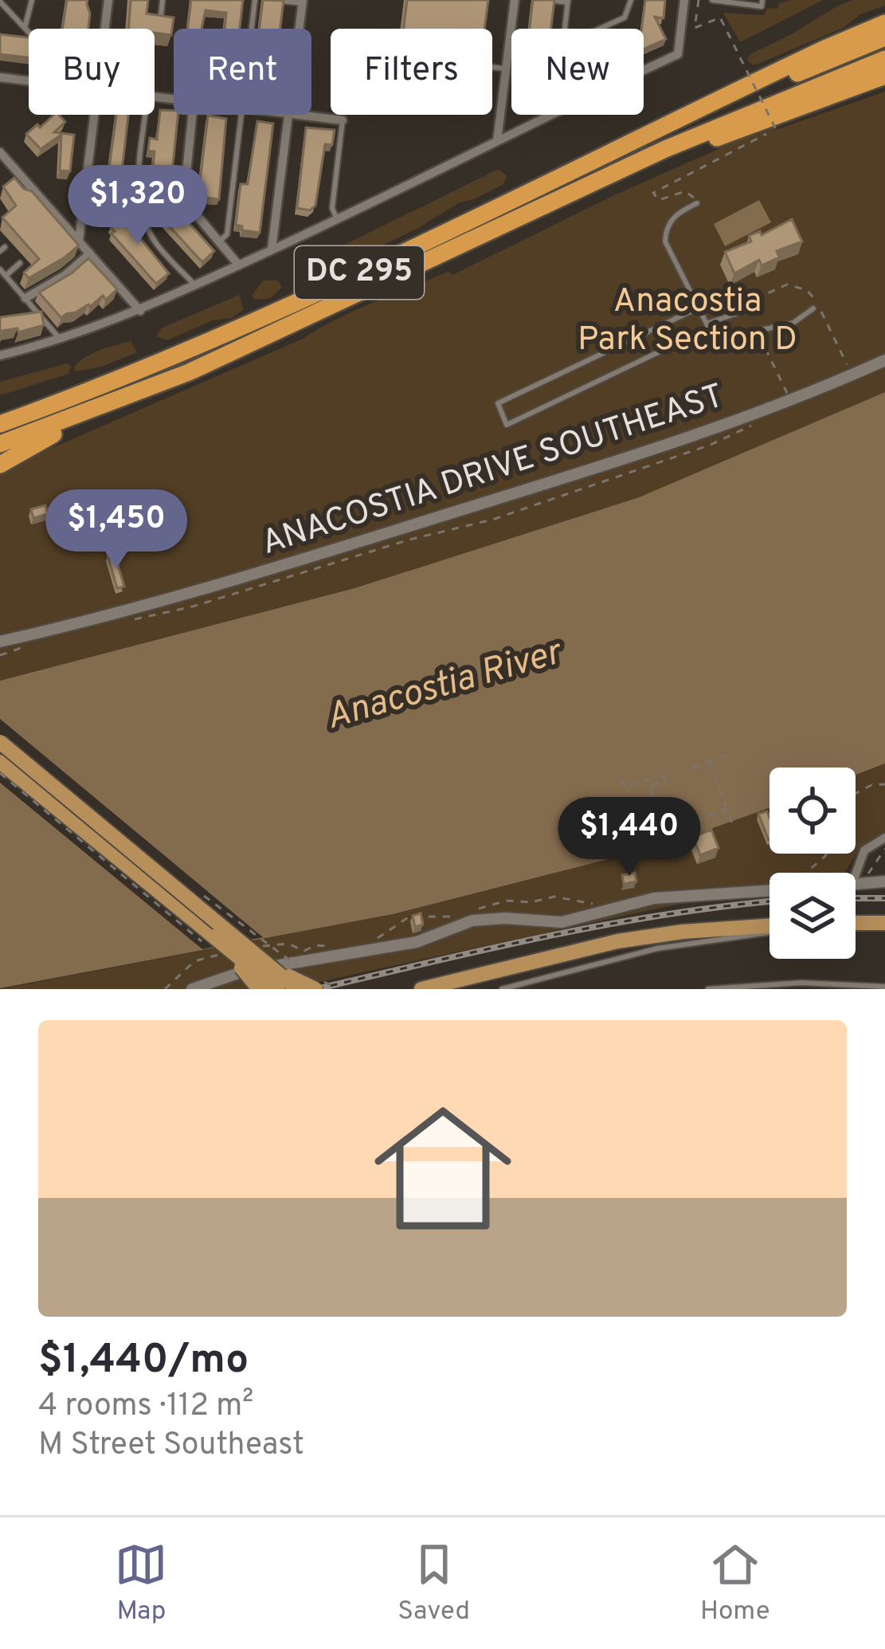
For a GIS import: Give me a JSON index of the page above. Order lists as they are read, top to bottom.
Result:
{
  "streets": {
    "highway": ["DC 295"],
    "street": ["ANACOSTIA DRIVE SOUTHEAST"]
  },
  "water": ["Anacostia River"],
  "parks": ["Anacostia Park Section D"],
  "page": {
    "chip": [
      "Buy",
      "Rent",
      "Filters",
      "New"
    ],
    "price": ["$1,320", "$1,450", "$1,440"],
    "list": [
      {
        "name": "$1,440/mo",
        "note": "4 rooms · 112 m² · M Street Southeast"
      }
    ],
    "tabs": ["Map", "Saved", "Home"]
  }
}
